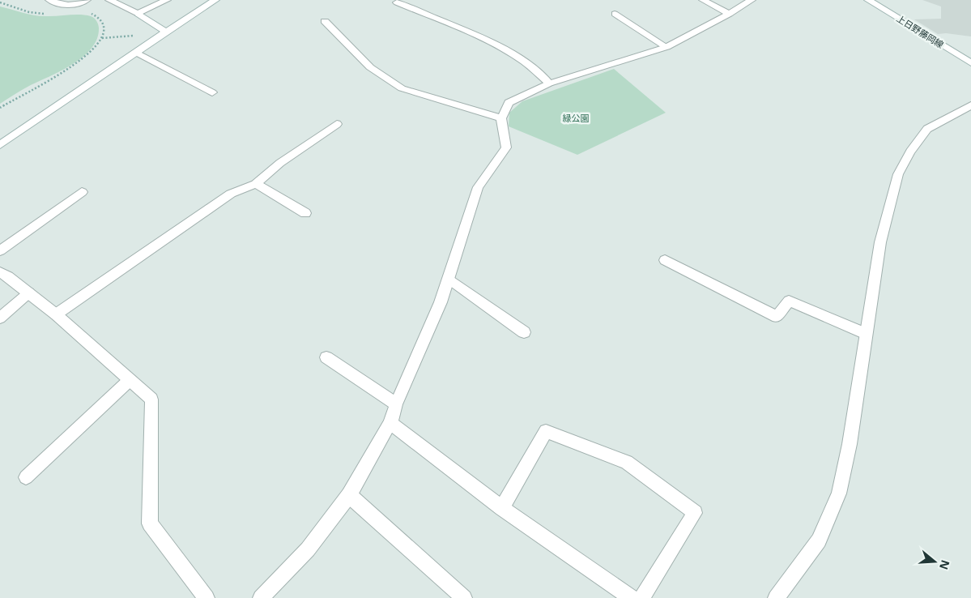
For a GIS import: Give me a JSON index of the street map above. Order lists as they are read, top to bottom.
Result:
{
  "streets": {
    "street": ["上日野藤岡線"]
  },
  "parks": ["緑公園"],
  "north": "right"
}
